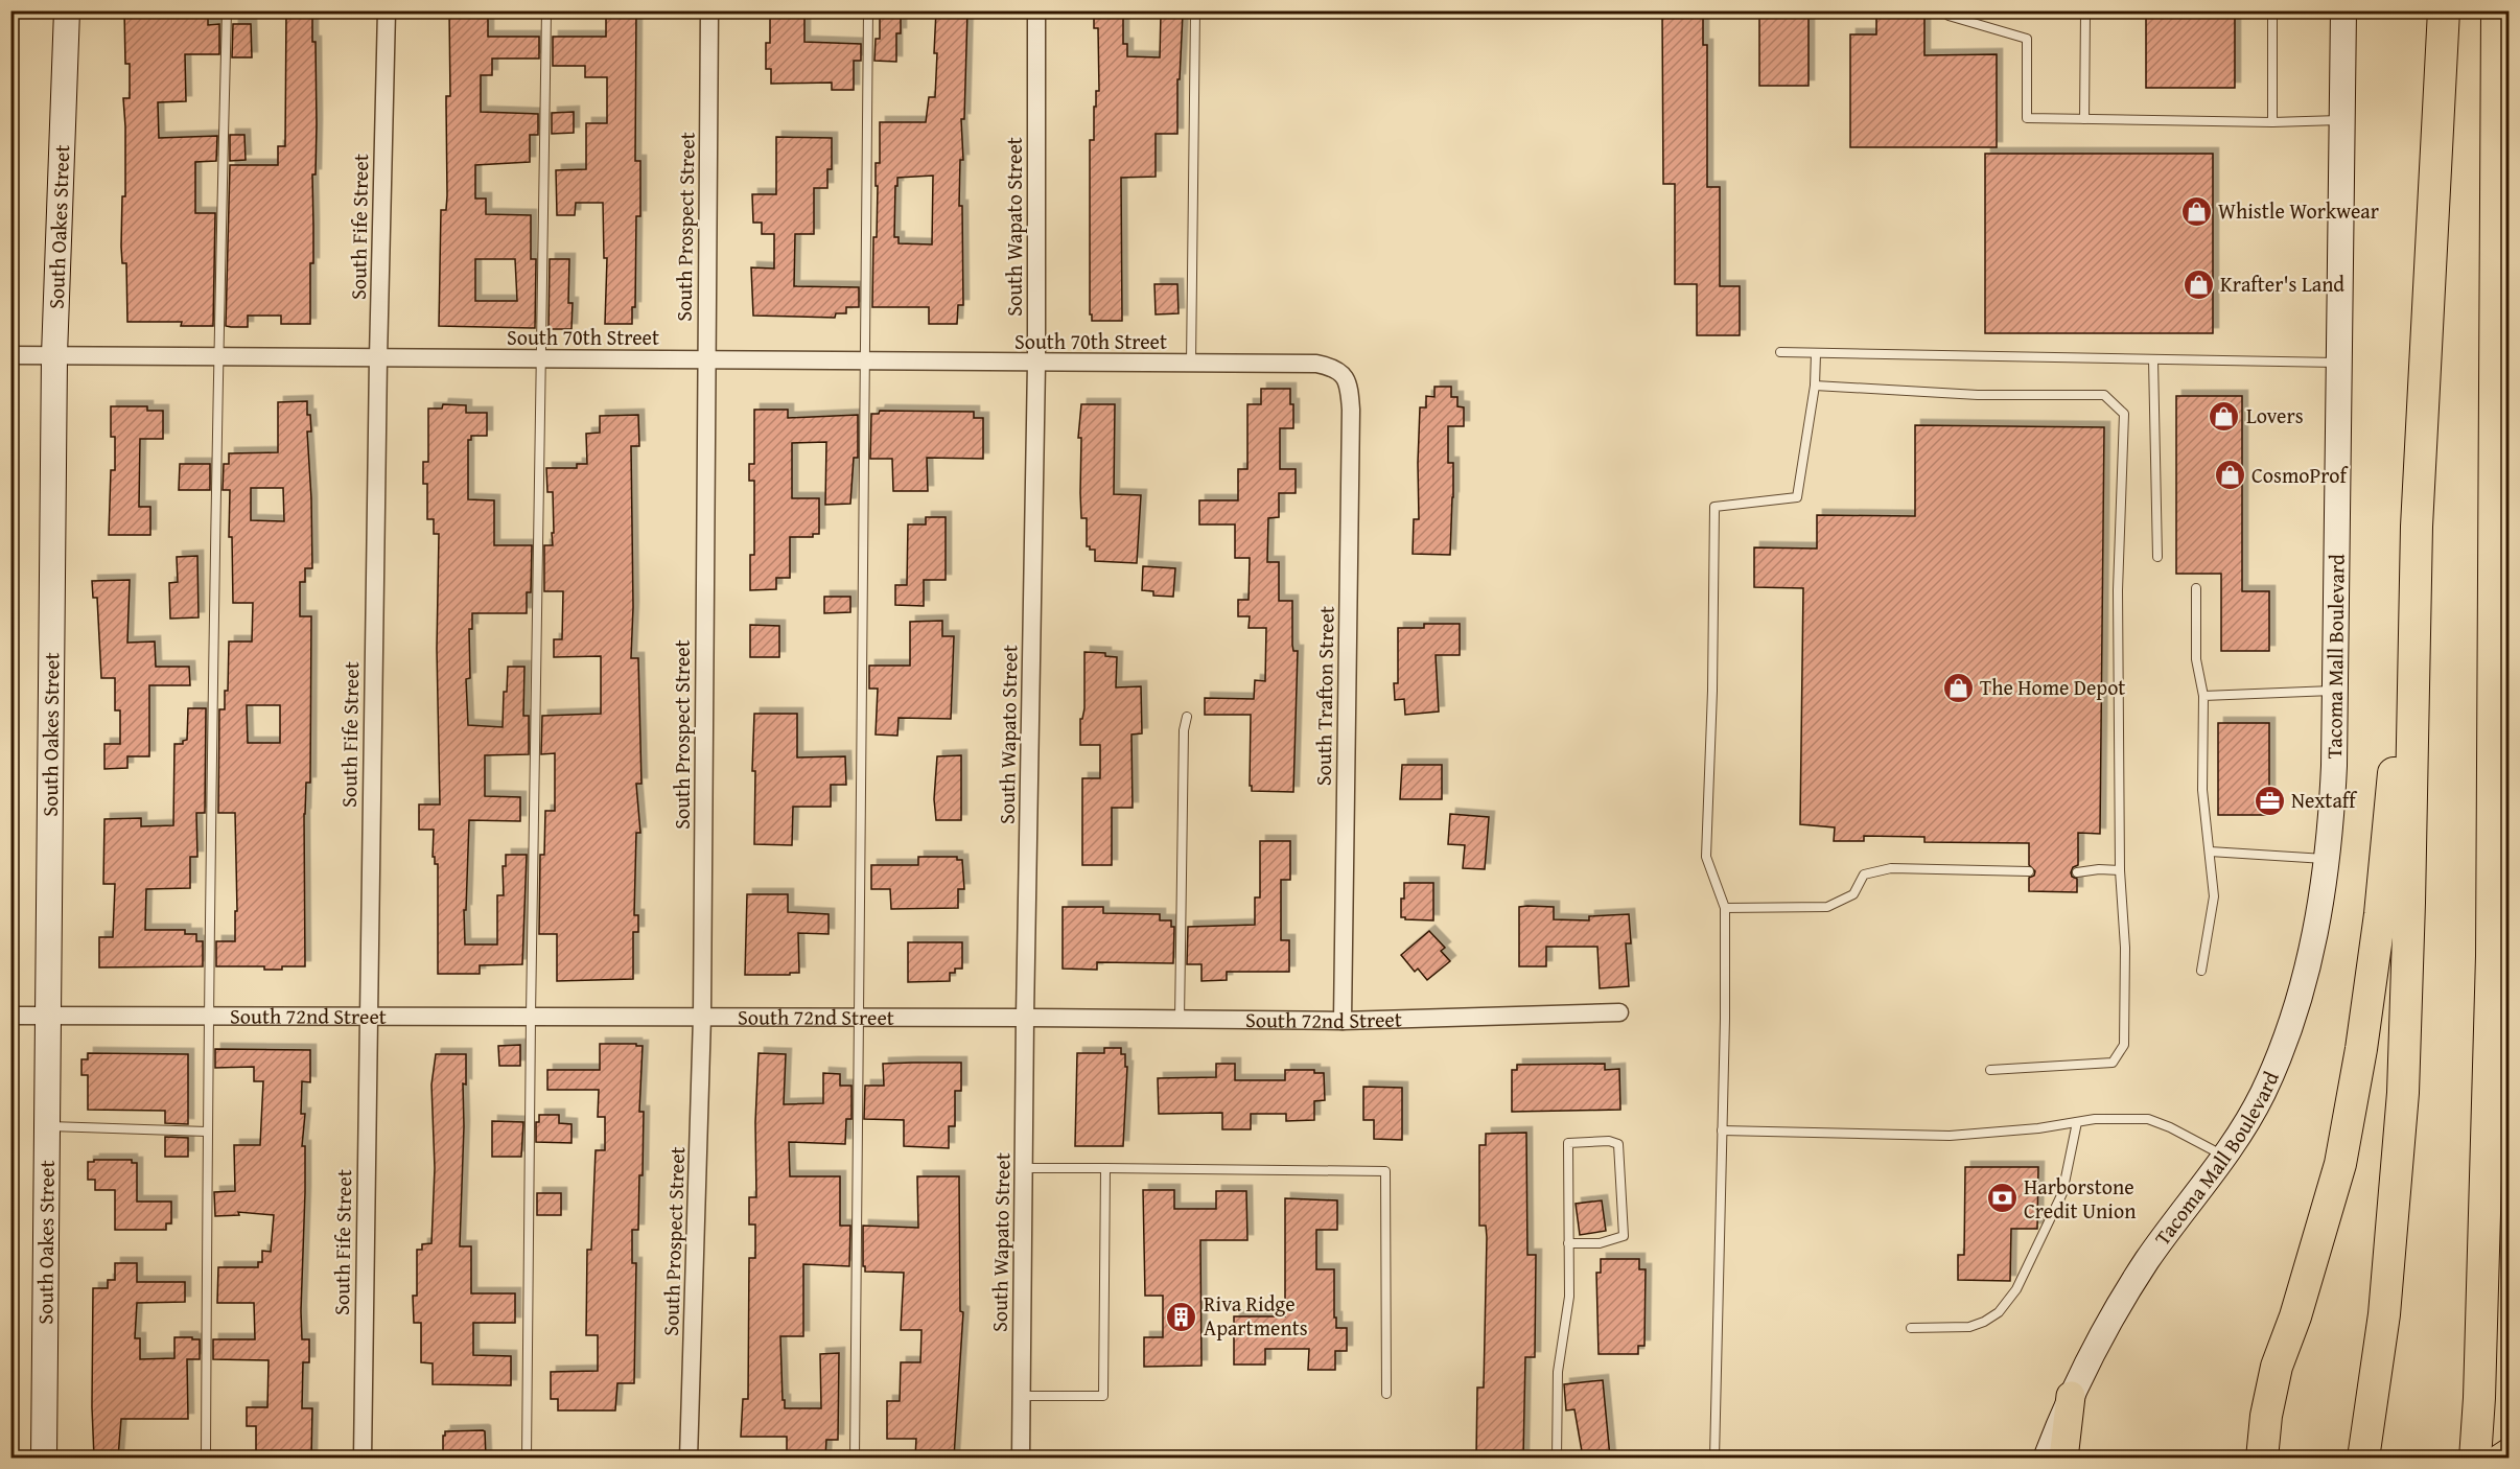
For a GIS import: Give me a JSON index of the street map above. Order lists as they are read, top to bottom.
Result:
{
  "streets": {
    "main road": ["South Oakes Street", "Tacoma Mall Boulevard"],
    "street": [
      "South Fife Street",
      "South Prospect Street",
      "South Wapato Street",
      "South 70th Street",
      "South Trafton Street",
      "South 72nd Street"
    ]
  },
  "crossings": [
    ["South Oakes Street", "South 70th Street"],
    ["South Oakes Street", "South 72nd Street"],
    ["South Fife Street", "South 70th Street"],
    ["South Fife Street", "South 72nd Street"],
    ["South Prospect Street", "South 70th Street"],
    ["South Prospect Street", "South 72nd Street"],
    ["South Wapato Street", "South 70th Street"],
    ["South Wapato Street", "South 72nd Street"],
    ["South 70th Street", "South Trafton Street"],
    ["South Trafton Street", "South 72nd Street"]
  ],
  "places": {
    "shop": [
      "Whistle Workwear",
      "Krafter's Land",
      "Lovers",
      "CosmoProf",
      "The Home Depot"
    ],
    "office": ["Nextaff"],
    "bank": ["Harborstone Credit Union"],
    "building": ["Riva Ridge Apartments"]
  }
}
